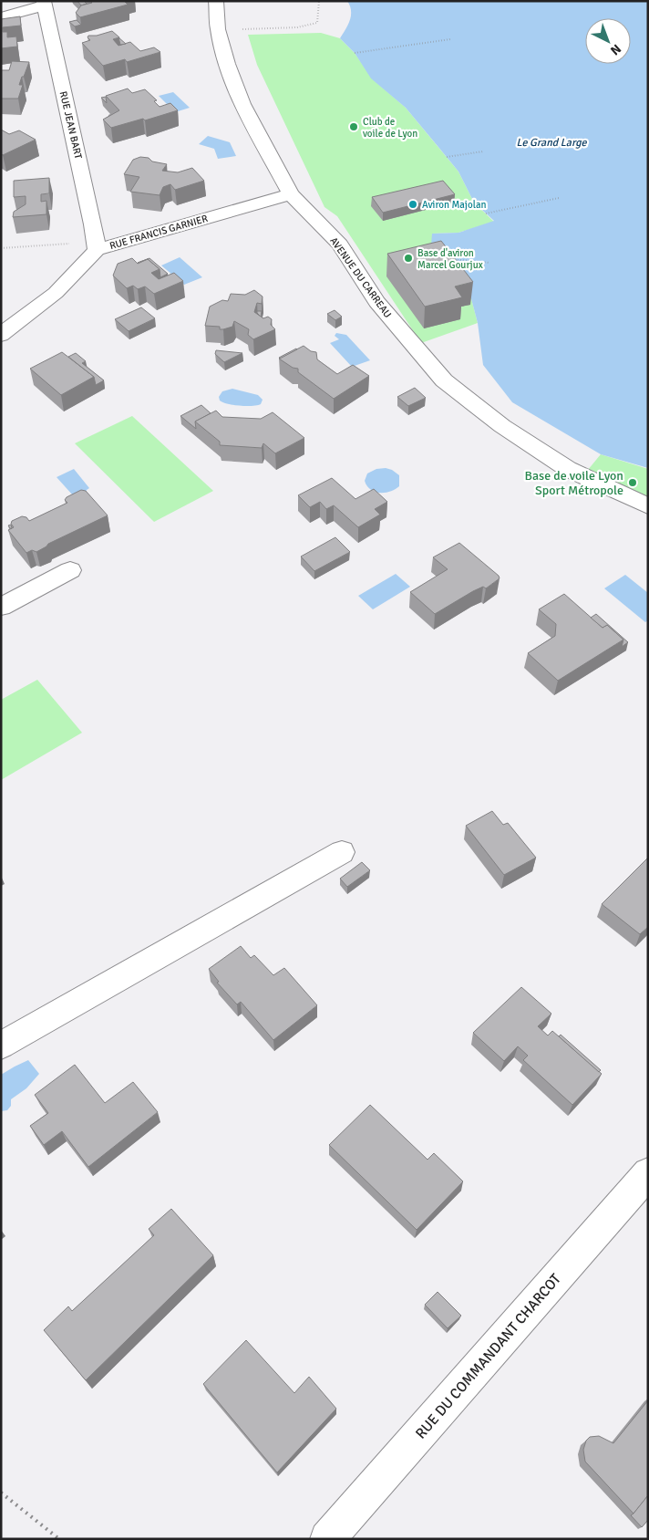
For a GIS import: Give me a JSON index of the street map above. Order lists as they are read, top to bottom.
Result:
{
  "streets": {
    "street": [
      "RUE JEAN BART",
      "RUE FRANCIS GARNIER",
      "AVENUE DU CARREAU",
      "RUE DU COMMANDANT CHARCOT"
    ]
  },
  "crossings": [
    ["RUE JEAN BART", "RUE FRANCIS GARNIER"],
    ["RUE FRANCIS GARNIER", "AVENUE DU CARREAU"]
  ],
  "water": ["Le Grand Large"],
  "places": [
    "Club de voile de Lyon",
    "Aviron Majolan",
    "Base d'aviron Marcel Gourjux",
    "Base de voile Lyon Sport Métropole"
  ],
  "north": "bottom right"
}
